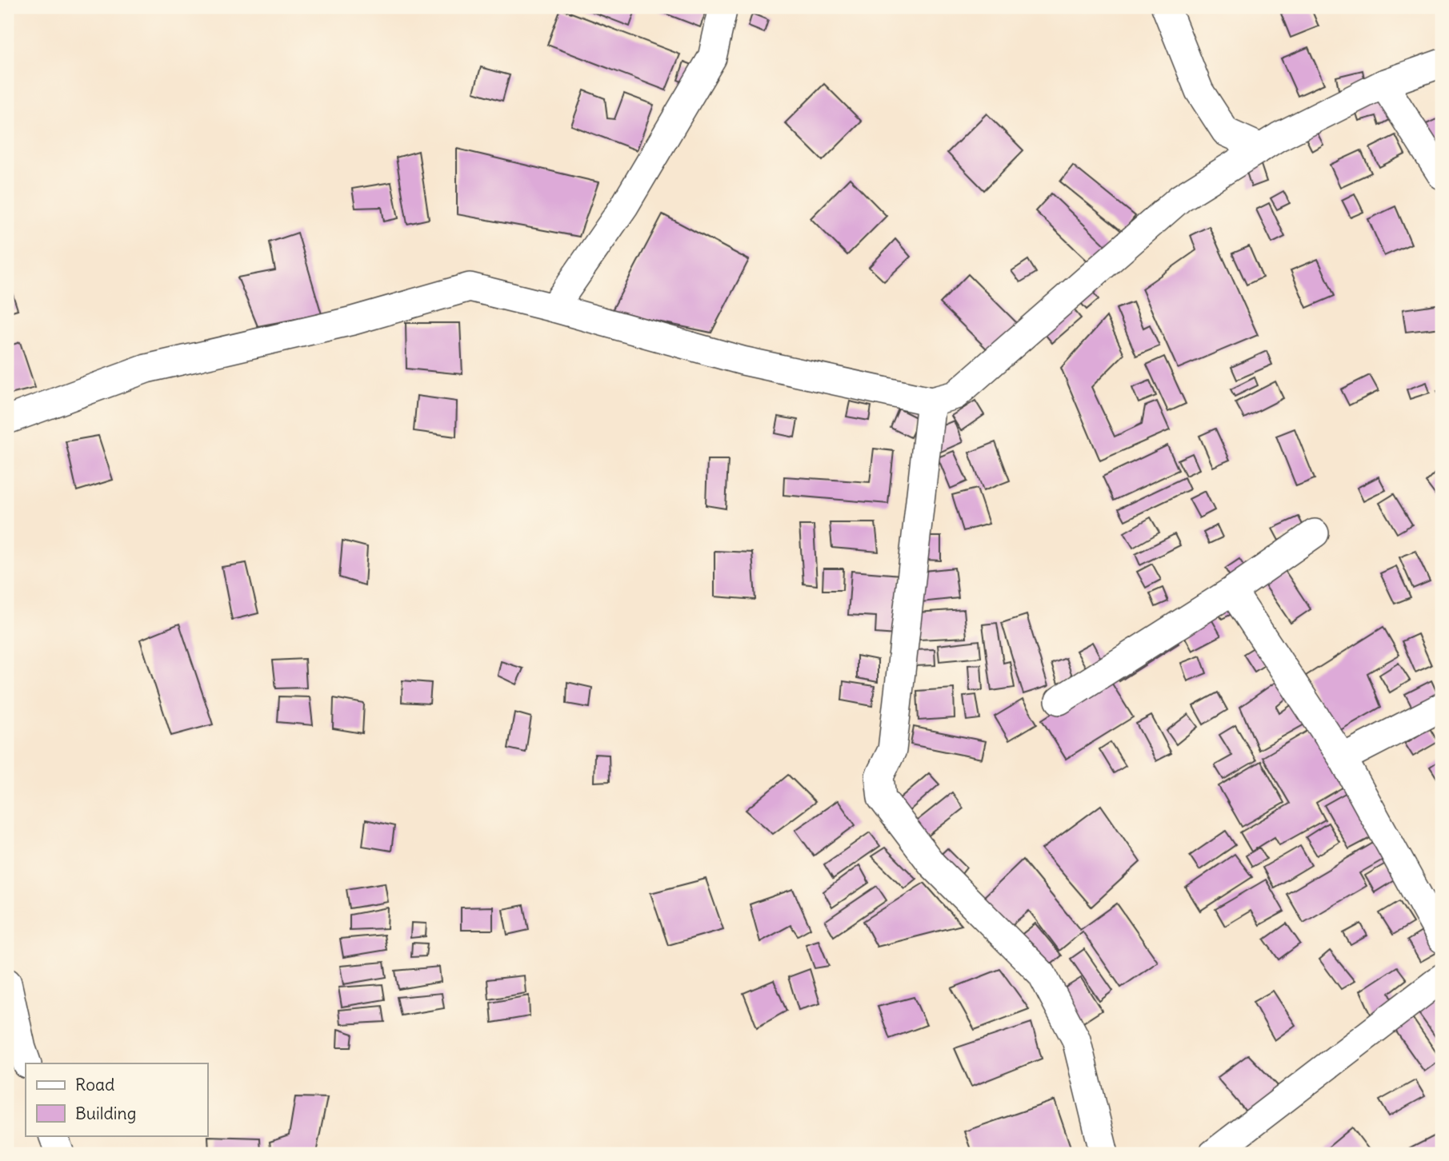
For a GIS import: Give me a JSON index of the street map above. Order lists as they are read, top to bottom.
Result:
{
  "legend": ["Road", "Building"]
}
